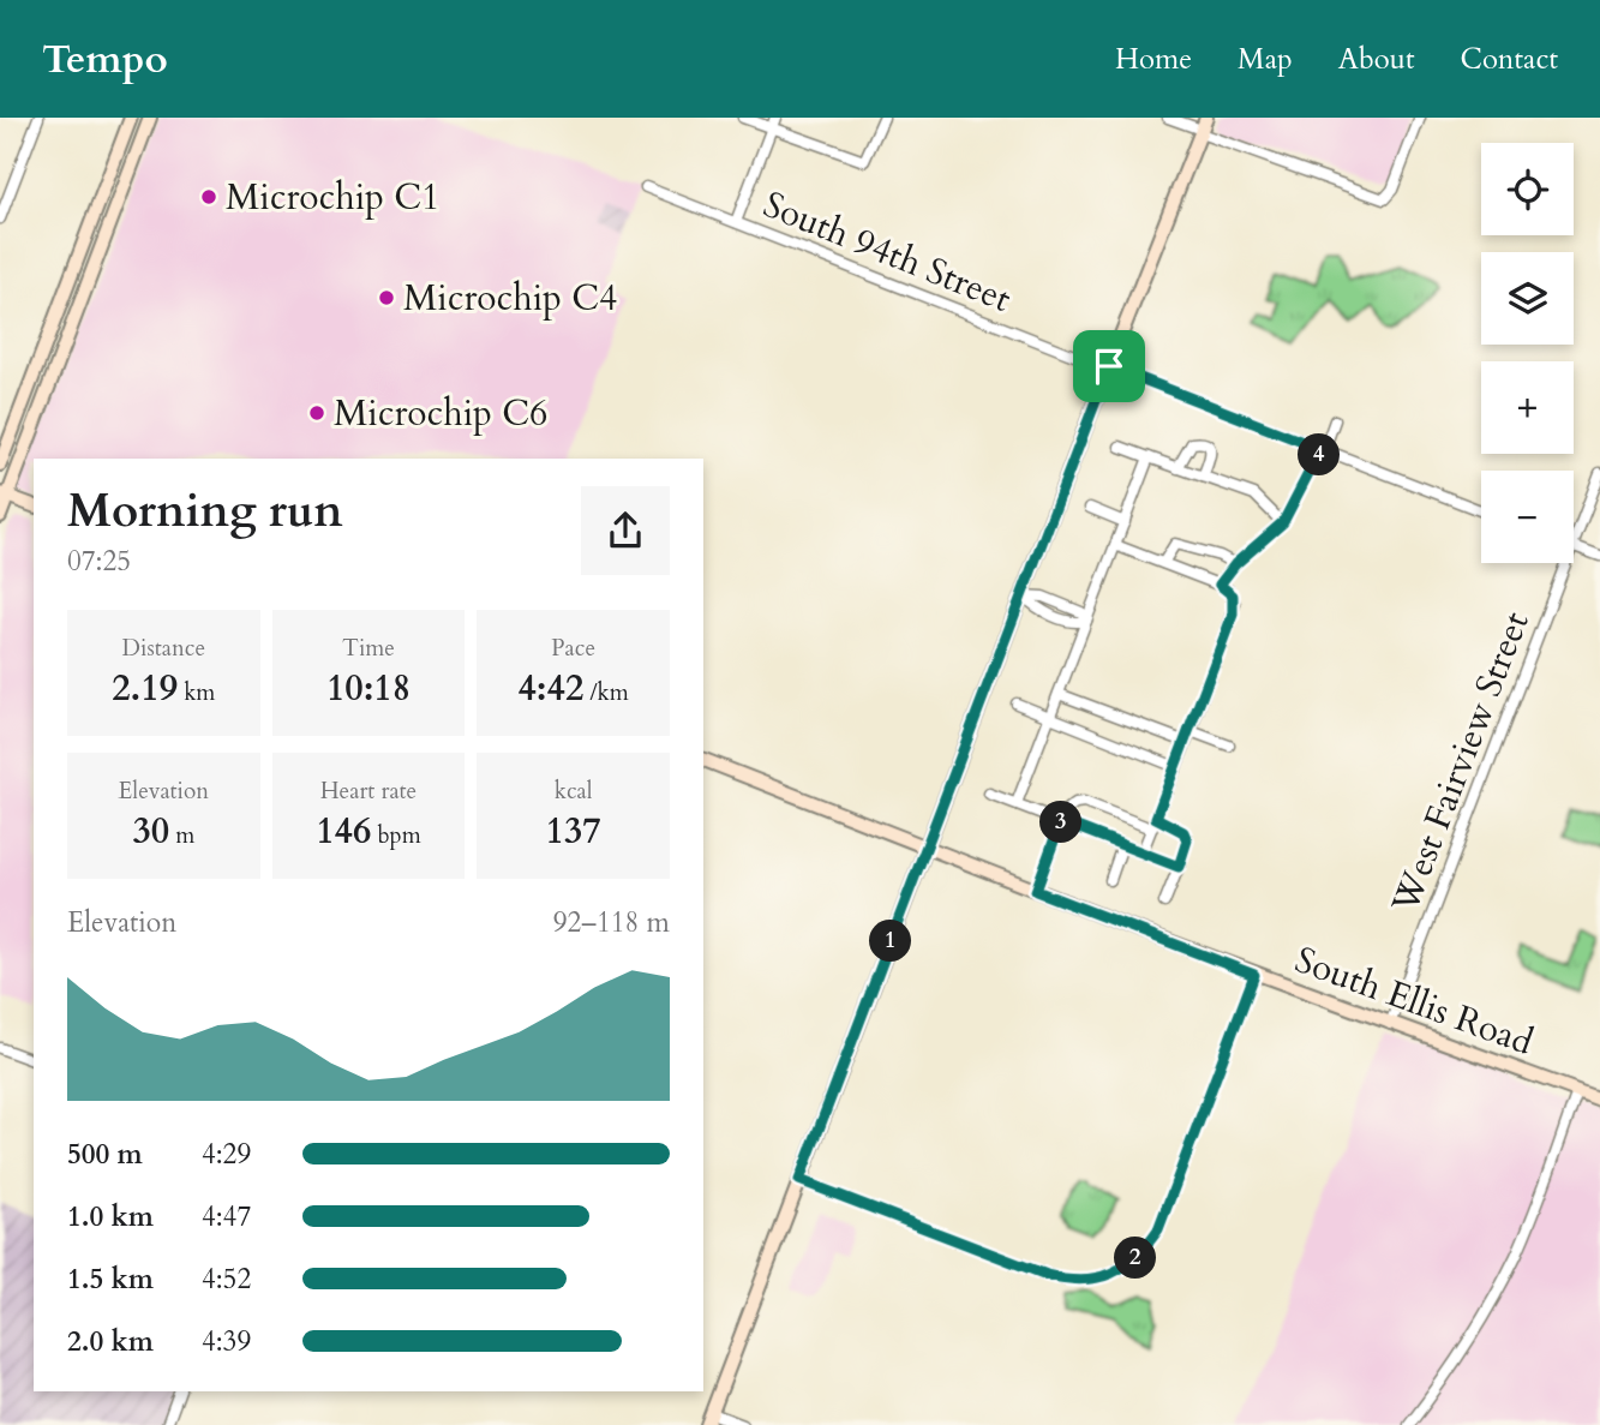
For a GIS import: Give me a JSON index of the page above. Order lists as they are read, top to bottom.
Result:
{
  "streets": {
    "street": ["South 94th Street", "West Fairview Street", "South Ellis Road"]
  },
  "crossings": [
    ["West Fairview Street", "South Ellis Road"]
  ],
  "places": ["Microchip C1", "Microchip C4", "Microchip C6"],
  "page": {
    "header": "Tempo",
    "nav": [
      "Home",
      "Map",
      "About",
      "Contact"
    ],
    "map_buttons": ["+", "−"],
    "pins": [
      "4",
      "3",
      "1",
      "2"
    ],
    "heading": ["Morning run", "07:25"],
    "stats": [
      ["Distance", "2.19 km"],
      ["Time", "10:18"],
      ["Pace", "4:42 /km"],
      ["Elevation", "30 m"],
      ["Heart rate", "146 bpm"],
      ["kcal", "137"]
    ],
    "chart": ["Elevation", "92–118 m"],
    "list": [
      {
        "name": "500 m",
        "note": "4:29"
      },
      {
        "name": "1.0 km",
        "note": "4:47"
      },
      {
        "name": "1.5 km",
        "note": "4:52"
      },
      {
        "name": "2.0 km",
        "note": "4:39"
      }
    ]
  }
}
